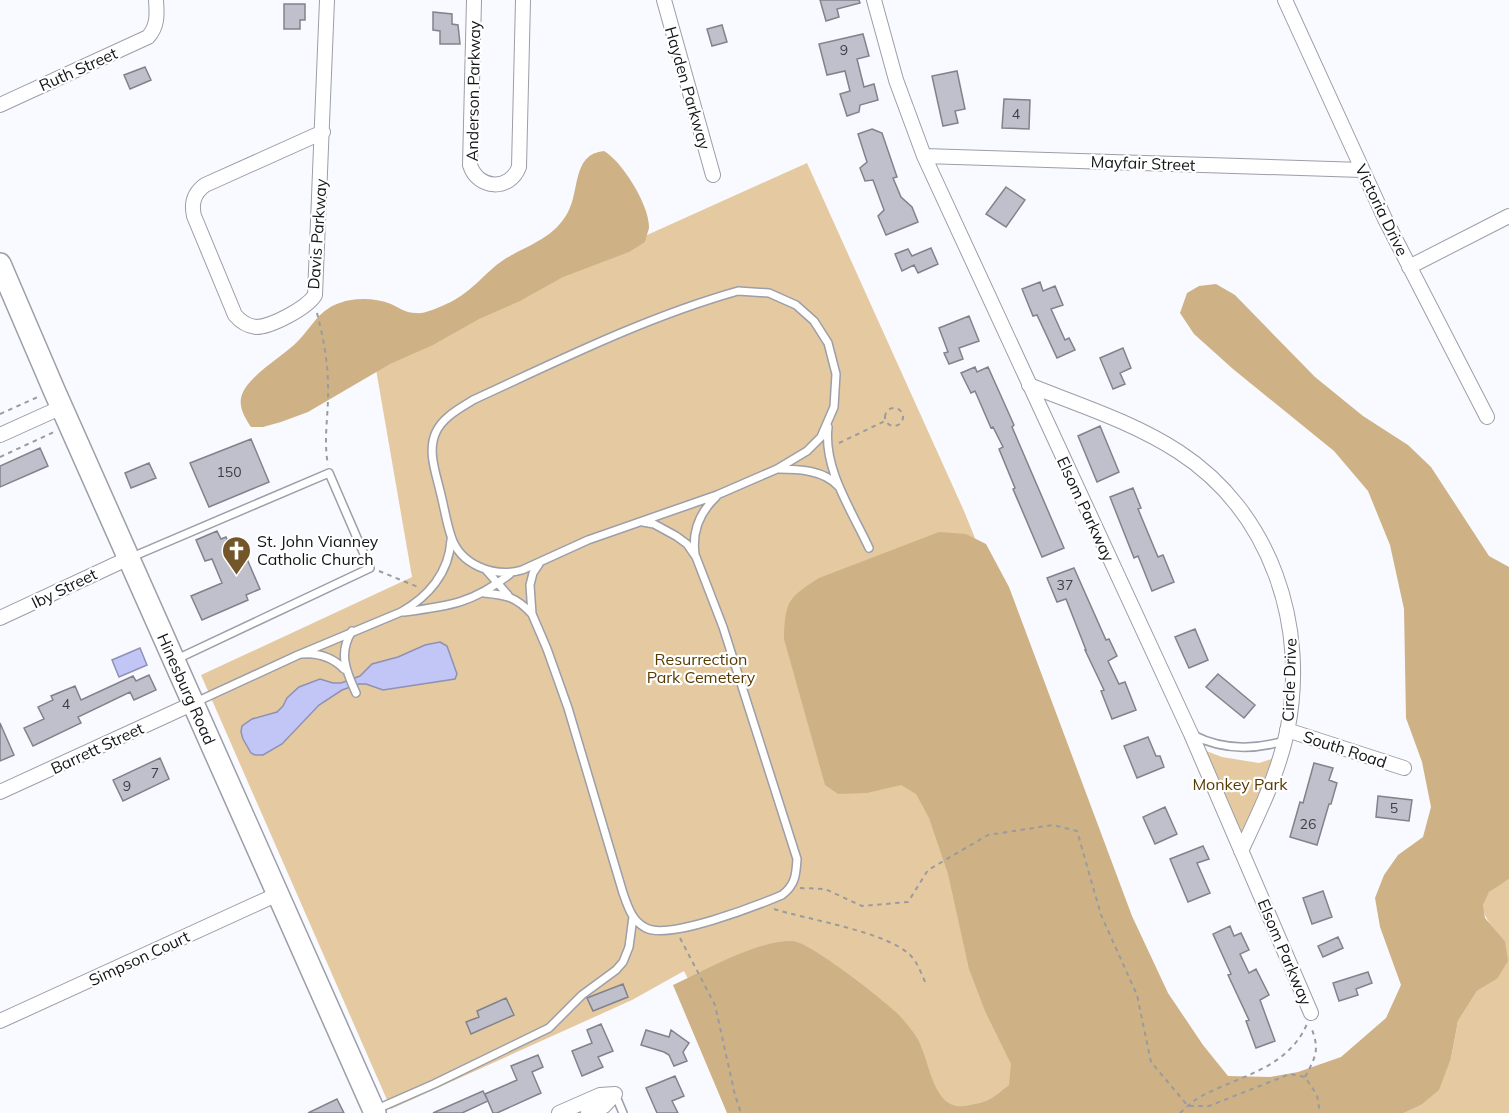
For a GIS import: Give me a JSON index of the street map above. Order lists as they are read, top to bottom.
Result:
{
  "streets": {
    "main road": ["Hinesburg Road"],
    "street": [
      "Ruth Street",
      "Hayden Parkway",
      "Anderson Parkway",
      "Mayfair Street",
      "Victoria Drive",
      "Davis Parkway",
      "Elsom Parkway",
      "Iby Street",
      "Circle Drive",
      "Barrett Street",
      "South Road",
      "Simpson Court"
    ]
  },
  "crossings": [
    ["Mayfair Street", "Victoria Drive"],
    ["Mayfair Street", "Elsom Parkway"],
    ["Elsom Parkway", "Circle Drive"],
    ["Iby Street", "Hinesburg Road"],
    ["Circle Drive", "South Road"],
    ["Hinesburg Road", "Barrett Street"],
    ["Hinesburg Road", "Simpson Court"]
  ],
  "parks": ["Resurrection Park Cemetery", "Monkey Park"],
  "places": {
    "church": ["St. John Vianney Catholic Church"]
  },
  "house_numbers": [
    "9",
    "4",
    "150",
    "37",
    "4",
    "7",
    "9",
    "5",
    "26"
  ]
}
